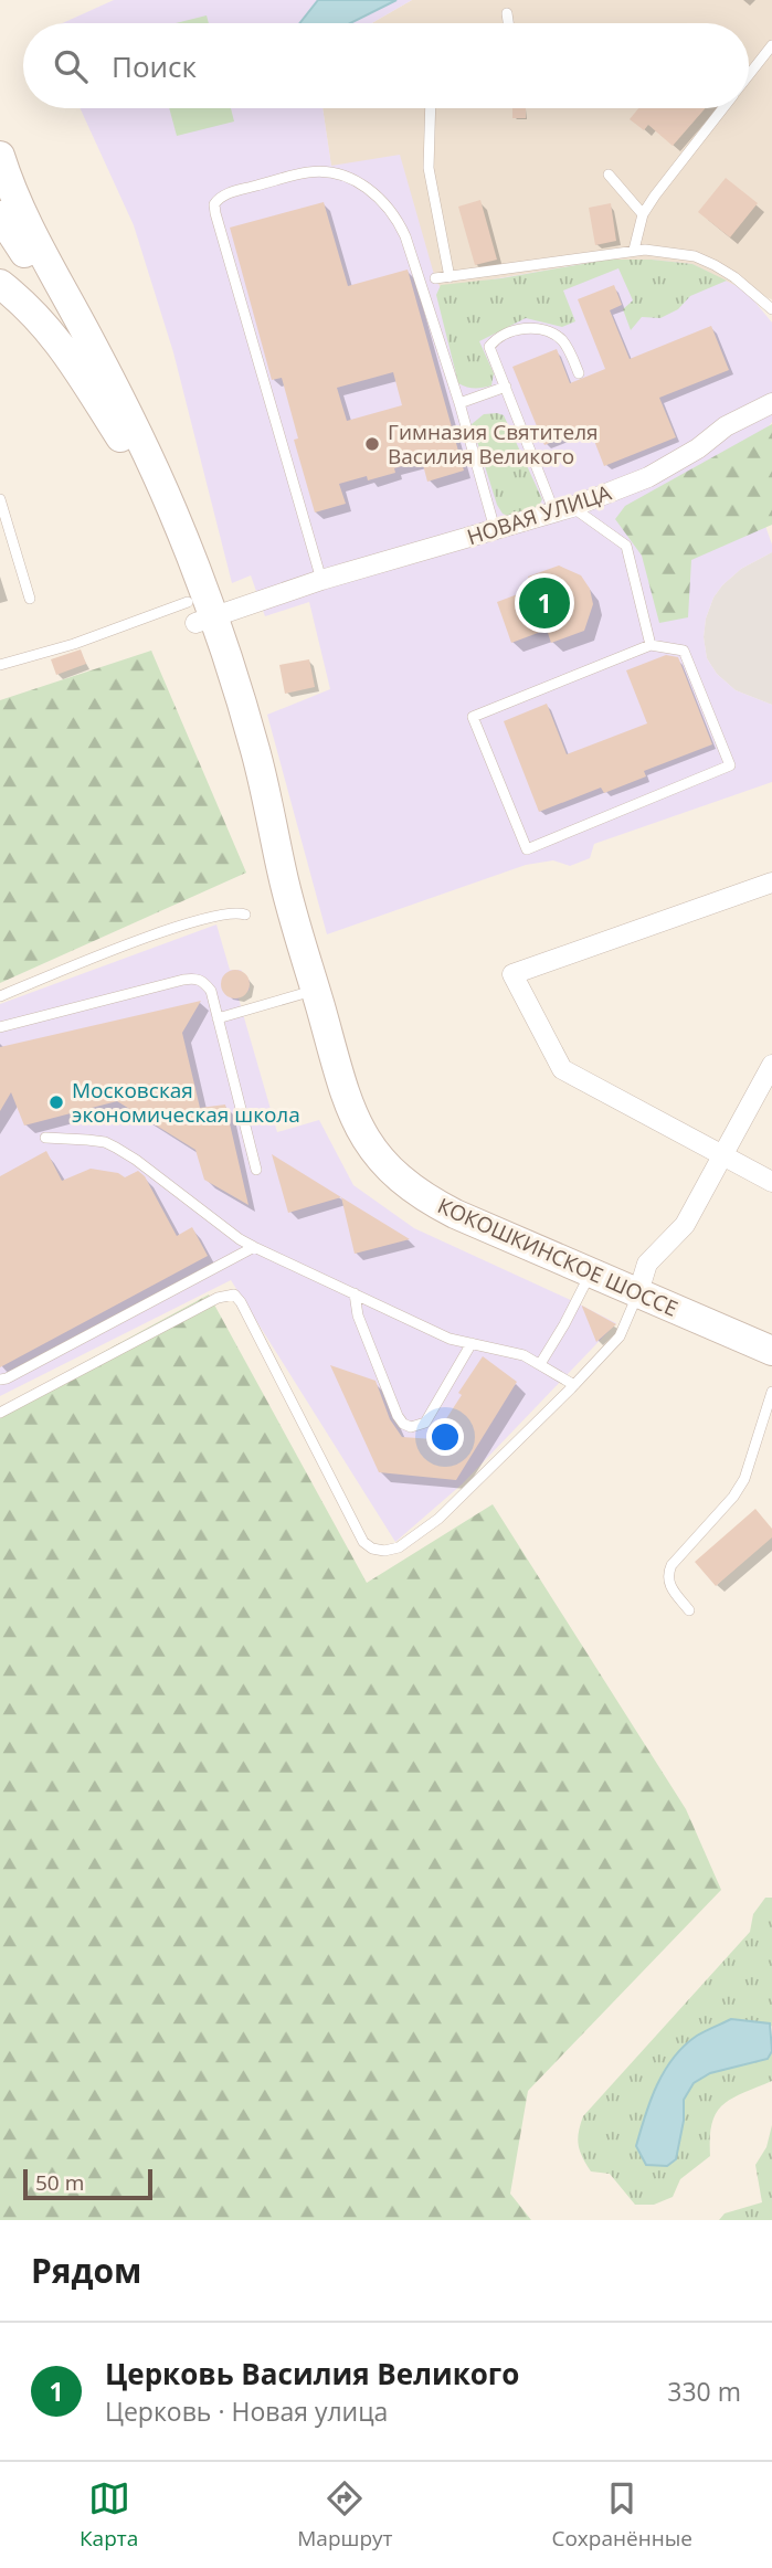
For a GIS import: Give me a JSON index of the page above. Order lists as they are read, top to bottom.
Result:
{
  "streets": {
    "main road": ["КОКОШКИНСКОЕ ШОССЕ"],
    "street": ["НОВАЯ УЛИЦА"]
  },
  "crossings": [
    ["НОВАЯ УЛИЦА", "КОКОШКИНСКОЕ ШОССЕ"]
  ],
  "places": ["Гимназия Святителя Василия Великого", "Московская экономическая школа"],
  "scale_bar": "50 m",
  "page": {
    "search": "Поиск",
    "pins": "1",
    "scale": "50 m",
    "heading": "Рядом",
    "list": [
      {
        "mark": "1",
        "name": "Церковь Василия Великого",
        "note": "Церковь · Новая улица",
        "value": "330 m"
      }
    ],
    "nav": ["Карта", "Маршрут", "Сохранённые"]
  }
}
